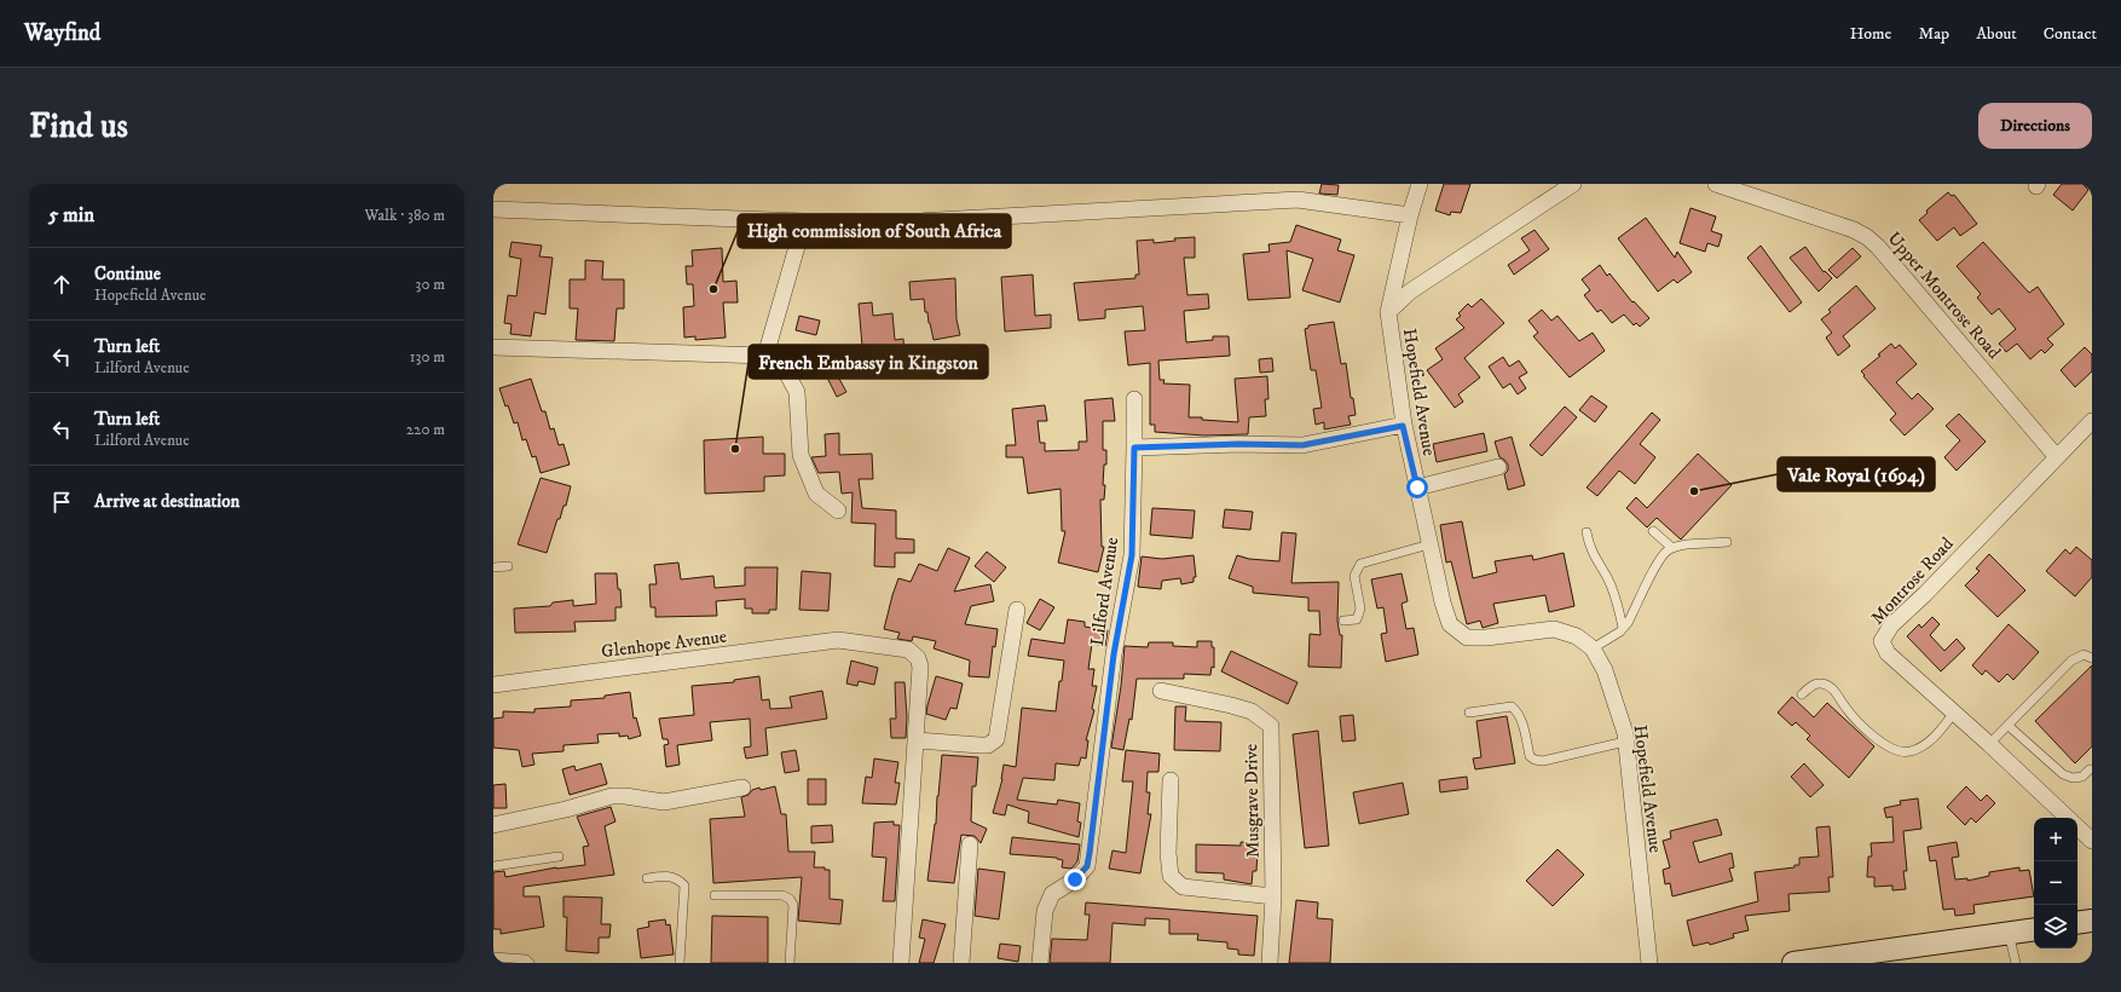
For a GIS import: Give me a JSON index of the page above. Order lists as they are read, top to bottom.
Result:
{
  "streets": {
    "street": [
      "Upper Montrose Road",
      "Hopefield Avenue",
      "Montrose Road",
      "Lilford Avenue",
      "Glenhope Avenue",
      "Musgrave Drive"
    ]
  },
  "crossings": [
    ["Upper Montrose Road", "Montrose Road"]
  ],
  "places": ["High commission of South Africa", "French Embassy in Kingston", "Vale Royal (1694)"],
  "page": {
    "header": "Wayfind",
    "nav": [
      "Home",
      "Map",
      "About",
      "Contact"
    ],
    "buttons": "Directions",
    "title": "Find us",
    "heading": ["5 min", "Walk · 380 m"],
    "list": [
      ["Continue", "Hopefield Avenue", "30 m"],
      ["Turn left", "Lilford Avenue", "130 m"],
      ["Turn left", "Lilford Avenue", "220 m"],
      "Arrive at destination"
    ],
    "map_buttons": ["+", "−"]
  }
}
